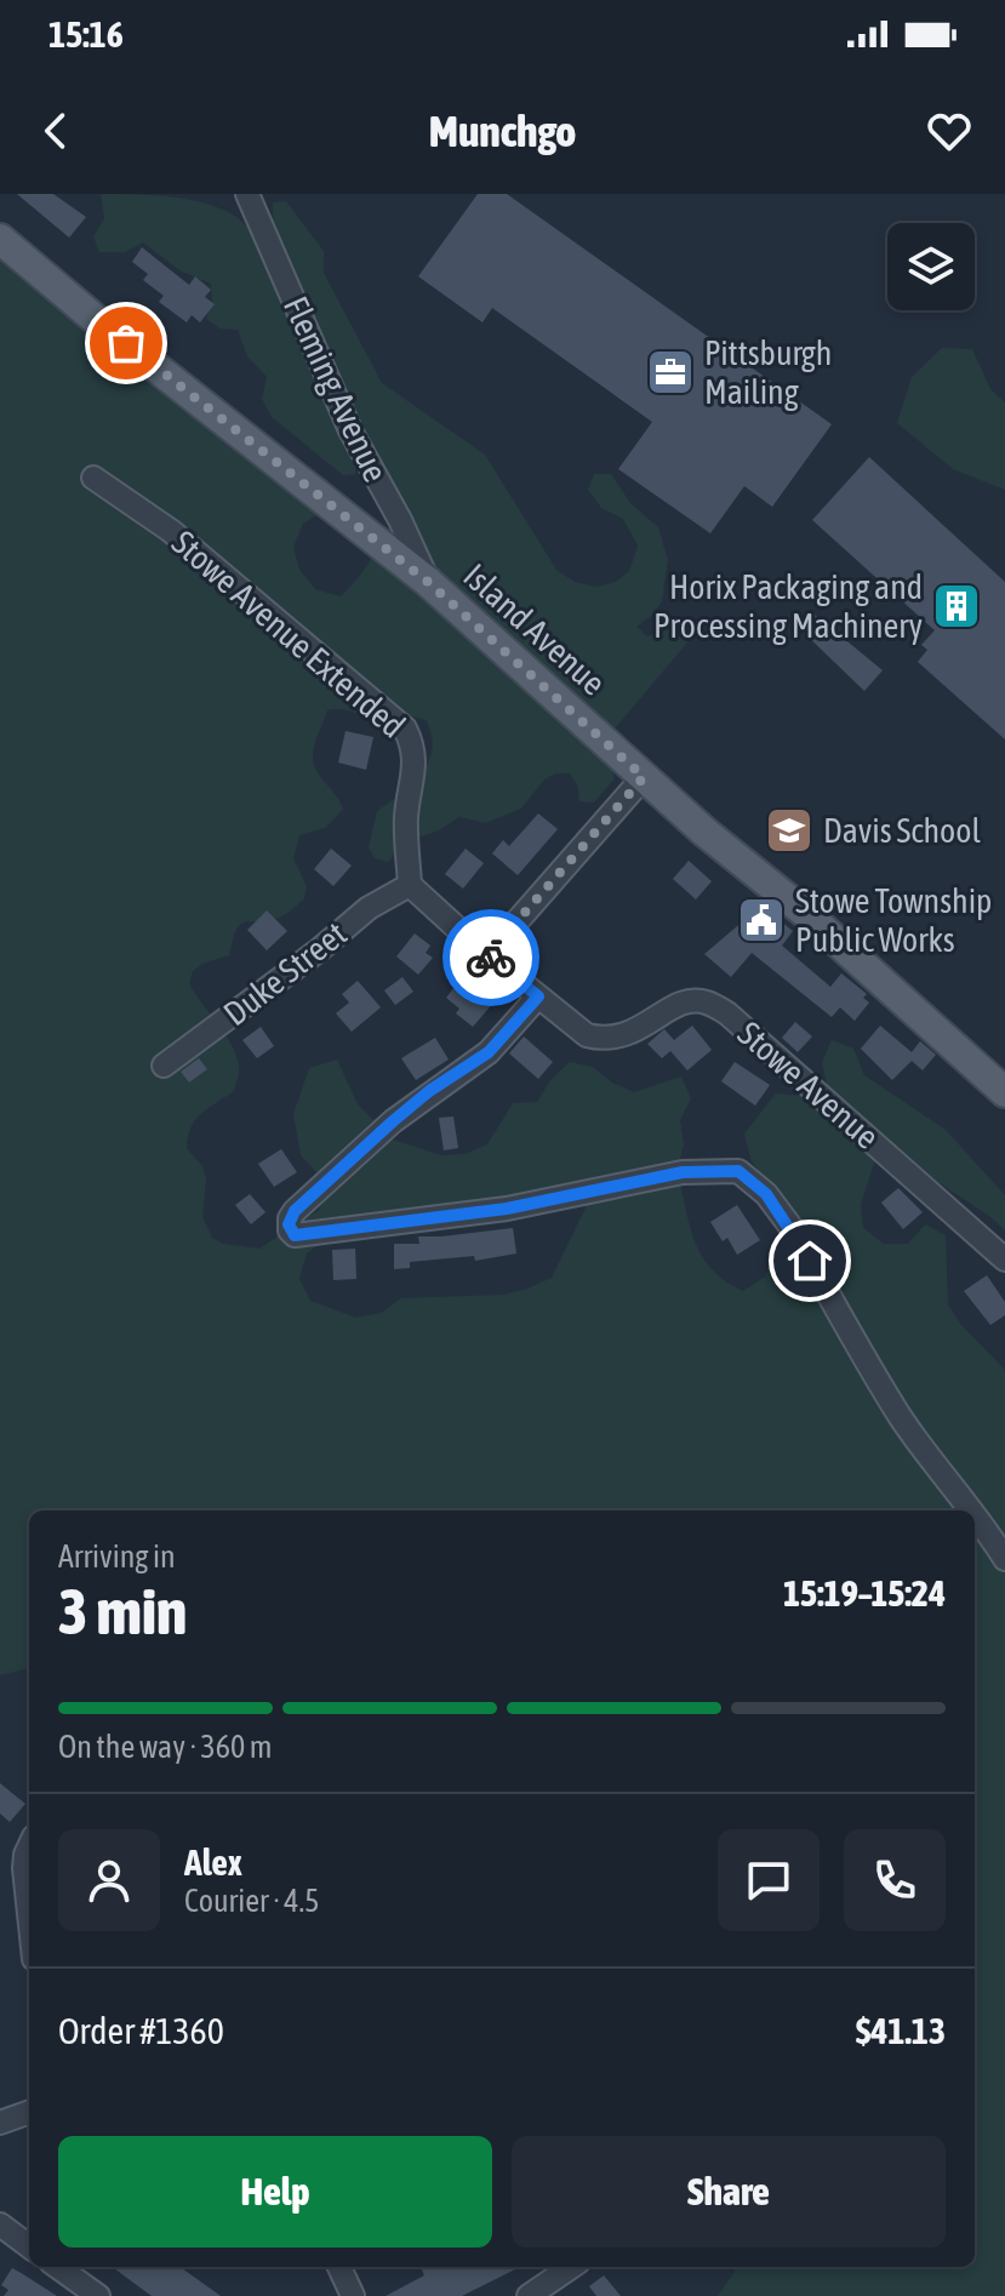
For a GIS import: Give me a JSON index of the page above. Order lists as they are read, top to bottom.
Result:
{
  "streets": {
    "main road": ["Island Avenue"],
    "street": [
      "Fleming Avenue",
      "Stowe Avenue Extended",
      "Duke Street",
      "Stowe Avenue"
    ]
  },
  "crossings": [
    ["Fleming Avenue", "Island Avenue"],
    ["Stowe Avenue Extended", "Duke Street"]
  ],
  "places": {
    "office": ["Pittsburgh Mailing"],
    "building": ["Horix Packaging and Processing Machinery"],
    "school or university": ["Davis School"],
    "public building": ["Stowe Township Public Works"]
  },
  "page": {
    "status": "15:16",
    "header": "Munchgo",
    "heading": ["3 min", "Arriving in", "15:19–15:24"],
    "panel": [
      "Alex",
      "Courier · 4.5",
      "Order #1360",
      "$41.13"
    ],
    "bar": "On the way · 360 m",
    "buttons": ["Help", "Share"]
  }
}
